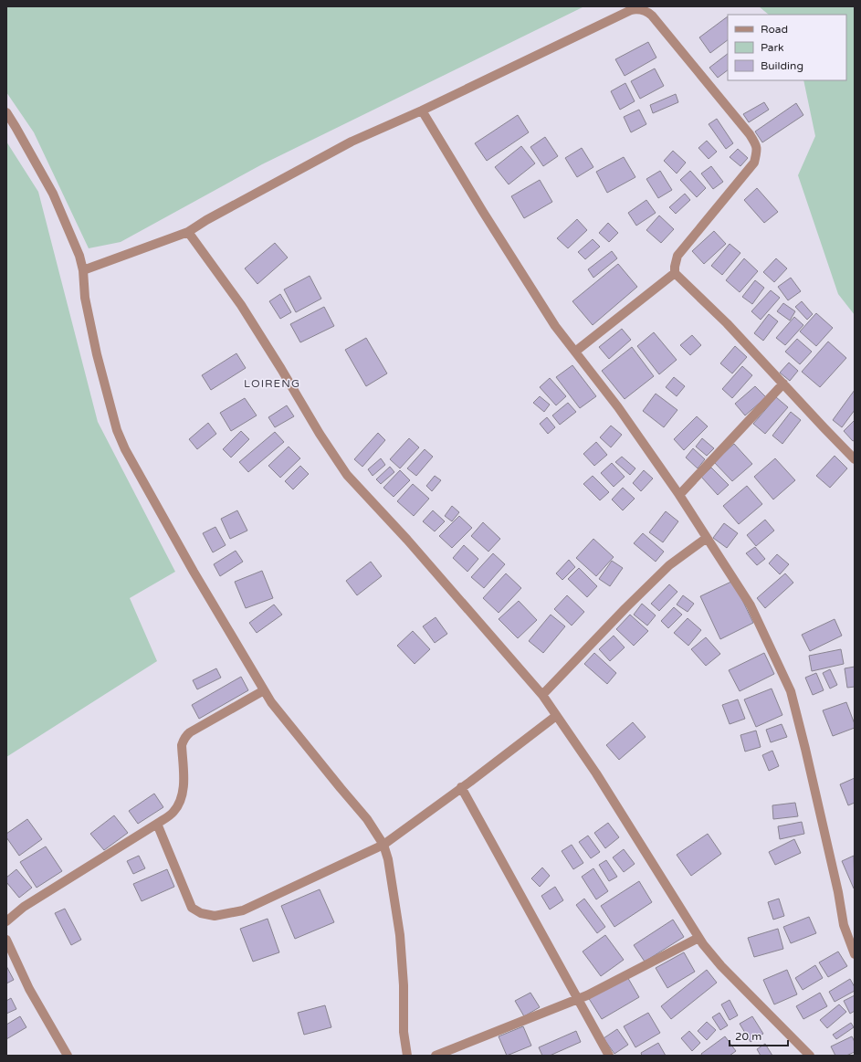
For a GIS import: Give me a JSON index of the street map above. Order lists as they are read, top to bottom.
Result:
{
  "districts": ["LOIRENG"],
  "legend": ["Road", "Park", "Building"],
  "scale_bar": "20 m"
}
